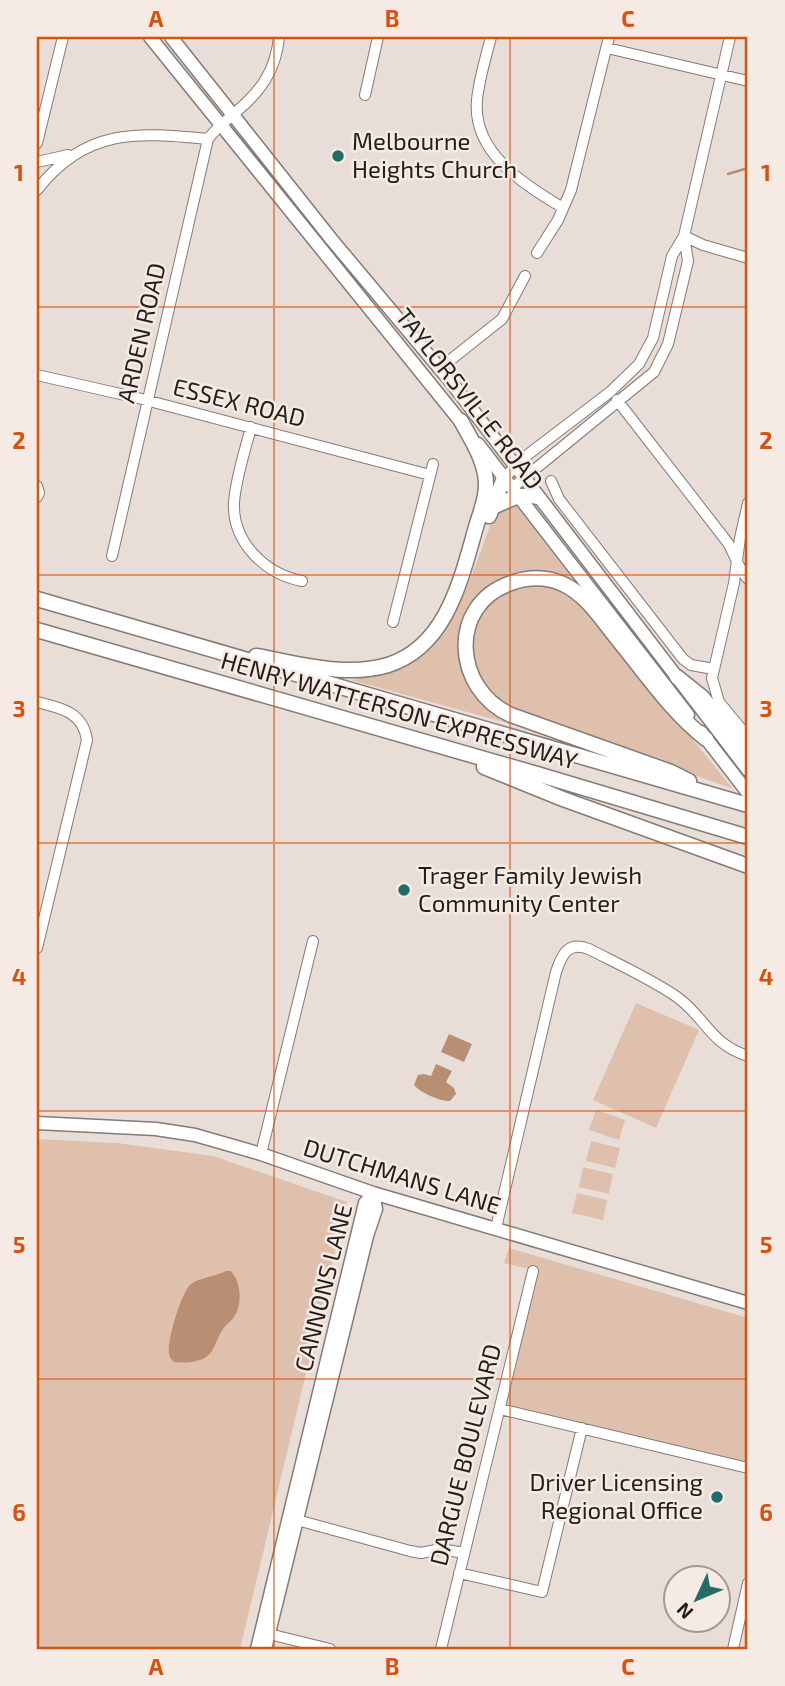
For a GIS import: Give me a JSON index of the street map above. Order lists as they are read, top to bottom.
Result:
{
  "streets": {
    "highway": ["HENRY WATTERSON EXPRESSWAY"],
    "main road": ["TAYLORSVILLE ROAD", "DUTCHMANS LANE", "CANNONS LANE"],
    "street": ["ARDEN ROAD", "ESSEX ROAD", "DARGUE BOULEVARD"]
  },
  "crossings": [
    ["ARDEN ROAD", "TAYLORSVILLE ROAD"],
    ["ARDEN ROAD", "ESSEX ROAD"],
    ["TAYLORSVILLE ROAD", "HENRY WATTERSON EXPRESSWAY"],
    ["DUTCHMANS LANE", "CANNONS LANE"]
  ],
  "places": ["Melbourne Heights Church", "Trager Family Jewish Community Center", "Driver Licensing Regional Office"],
  "north": "bottom left",
  "grid": {
    "columns": ["A", "B", "C"],
    "rows": [
      "1",
      "2",
      "3",
      "4",
      "5",
      "6"
    ]
  }
}
